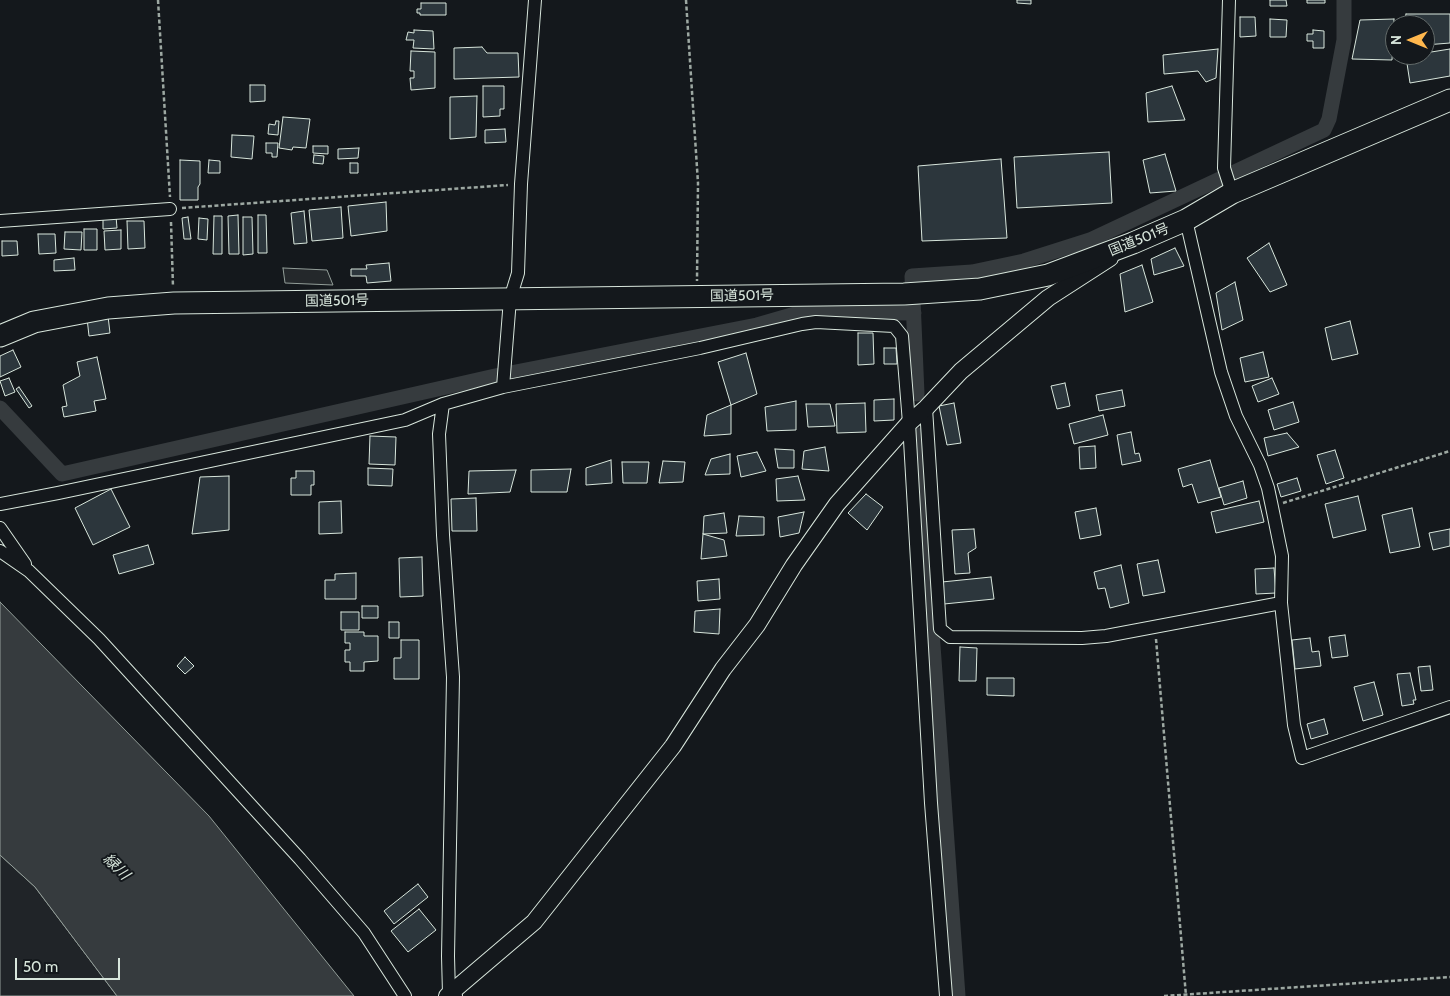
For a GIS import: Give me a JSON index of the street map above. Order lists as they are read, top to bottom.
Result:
{
  "streets": {
    "highway": ["国道501号"]
  },
  "water": ["緑川"],
  "scale_bar": "50 m",
  "north": "left"
}
